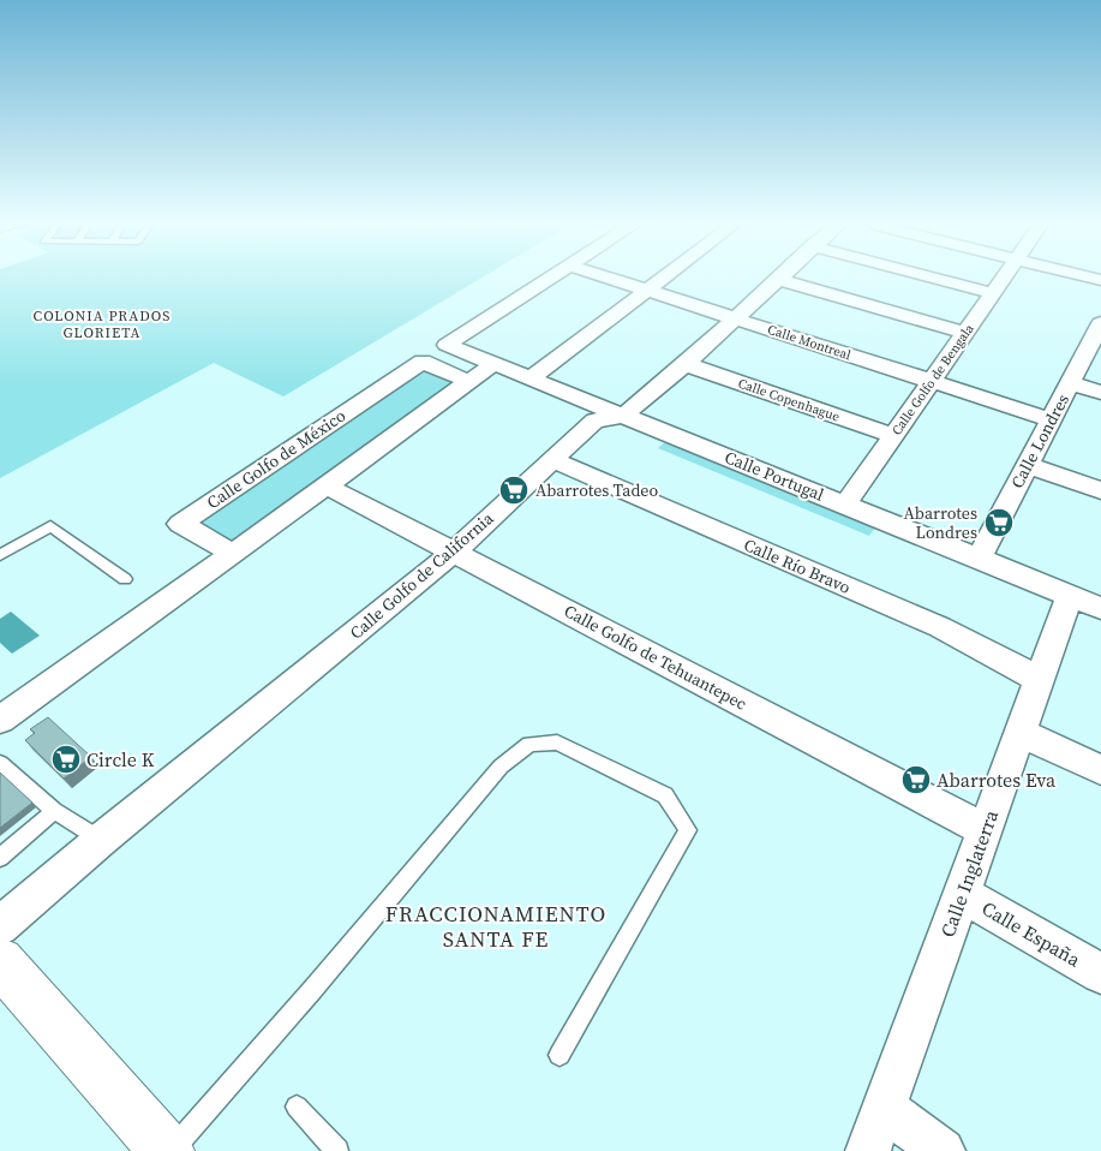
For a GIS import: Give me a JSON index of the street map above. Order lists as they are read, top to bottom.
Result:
{
  "streets": {
    "street": [
      "Calle Montreal",
      "Calle Golfo de Bengala",
      "Calle Copenhague",
      "Calle Londres",
      "Calle Golfo de México",
      "Calle Portugal",
      "Calle Río Bravo",
      "Calle Golfo de California",
      "Calle Golfo de Tehuantepec",
      "Calle Inglaterra",
      "Calle España"
    ]
  },
  "crossings": [
    ["Calle Montreal", "Calle Golfo de Bengala"],
    ["Calle Montreal", "Calle Londres"],
    ["Calle Montreal", "Calle Golfo de California"],
    ["Calle Golfo de Bengala", "Calle Copenhague"],
    ["Calle Golfo de Bengala", "Calle Portugal"],
    ["Calle Copenhague", "Calle Golfo de California"],
    ["Calle Londres", "Calle Portugal"],
    ["Calle Portugal", "Calle Golfo de California"],
    ["Calle Portugal", "Calle Inglaterra"],
    ["Calle Río Bravo", "Calle Golfo de California"],
    ["Calle Río Bravo", "Calle Inglaterra"],
    ["Calle Golfo de California", "Calle Golfo de Tehuantepec"],
    ["Calle Golfo de Tehuantepec", "Calle Inglaterra"],
    ["Calle Inglaterra", "Calle España"]
  ],
  "districts": ["COLONIA PRADOS GLORIETA", "FRACCIONAMIENTO SANTA FE"],
  "places": {
    "supermarket": [
      "Abarrotes Tadeo",
      "Abarrotes Londres",
      "Circle K",
      "Abarrotes Eva"
    ]
  }
}
